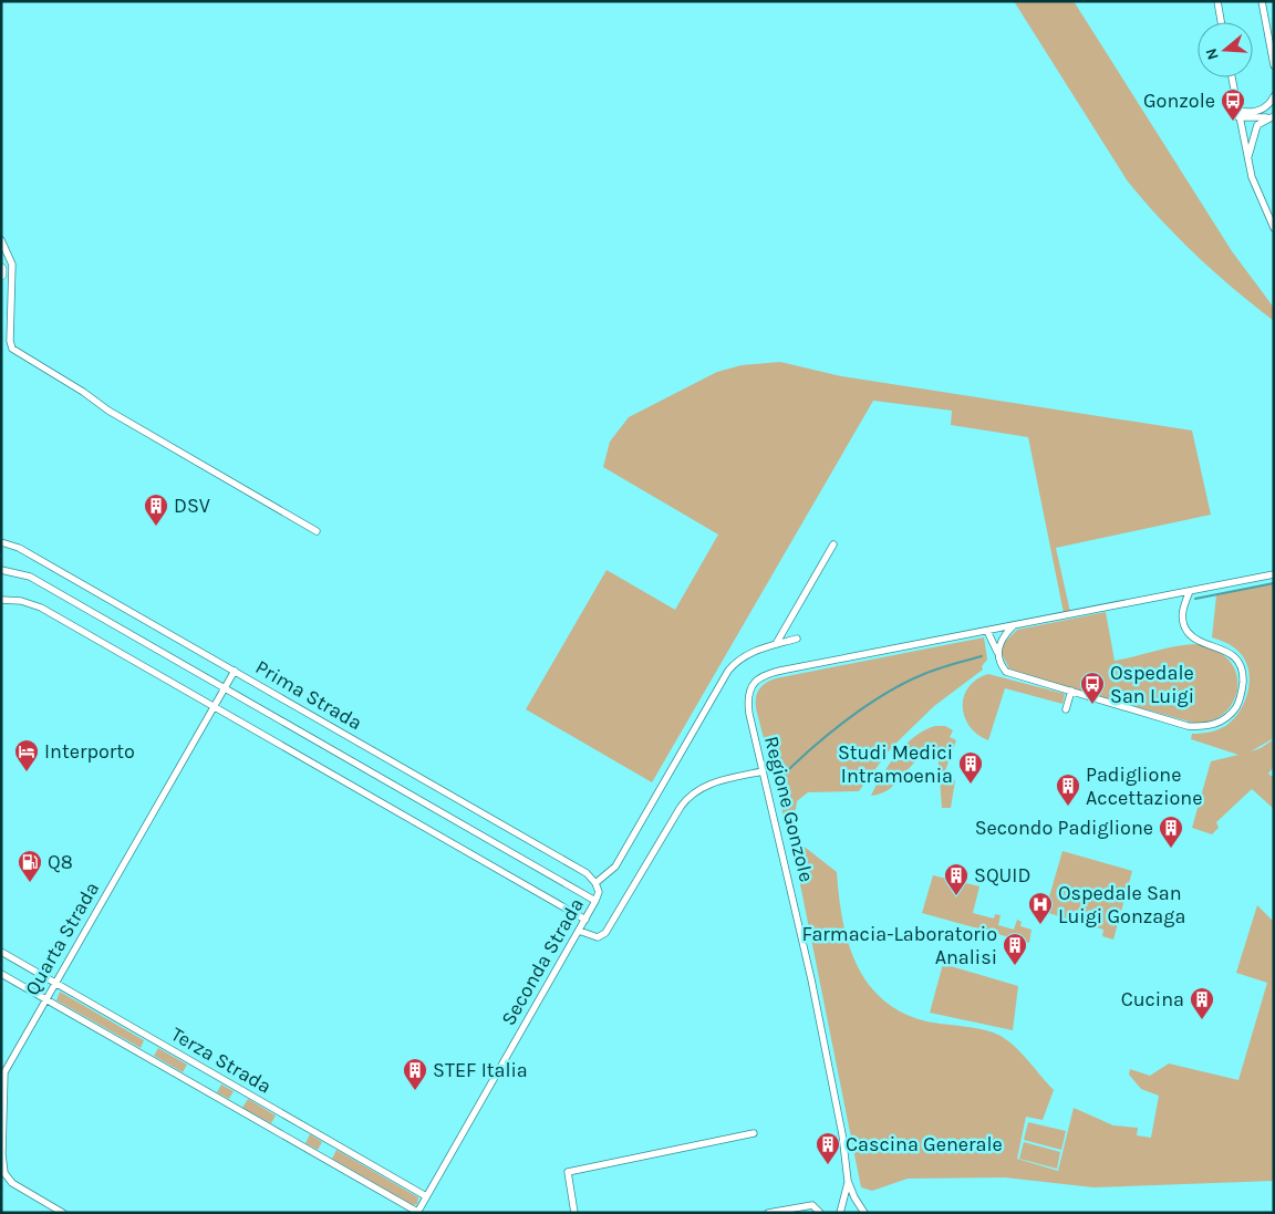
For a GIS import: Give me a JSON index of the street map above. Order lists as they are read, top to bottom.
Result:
{
  "streets": {
    "street": [
      "Prima Strada",
      "Regione Gonzole",
      "Quarta Strada",
      "Seconda Strada",
      "Terza Strada"
    ]
  },
  "crossings": [
    ["Prima Strada", "Quarta Strada"],
    ["Prima Strada", "Seconda Strada"],
    ["Quarta Strada", "Terza Strada"],
    ["Seconda Strada", "Terza Strada"]
  ],
  "places": {
    "bus stop": ["Gonzole", "Ospedale San Luigi"],
    "building": [
      "DSV",
      "Studi Medici Intramoenia",
      "Padiglione Accettazione",
      "Secondo Padiglione",
      "SQUID",
      "Farmacia-Laboratorio Analisi",
      "Cucina",
      "STEF Italia",
      "Cascina Generale"
    ],
    "hotel": ["Interporto"],
    "fuel station": ["Q8"],
    "hospital": ["Ospedale San Luigi Gonzaga"]
  },
  "north": "left"
}
